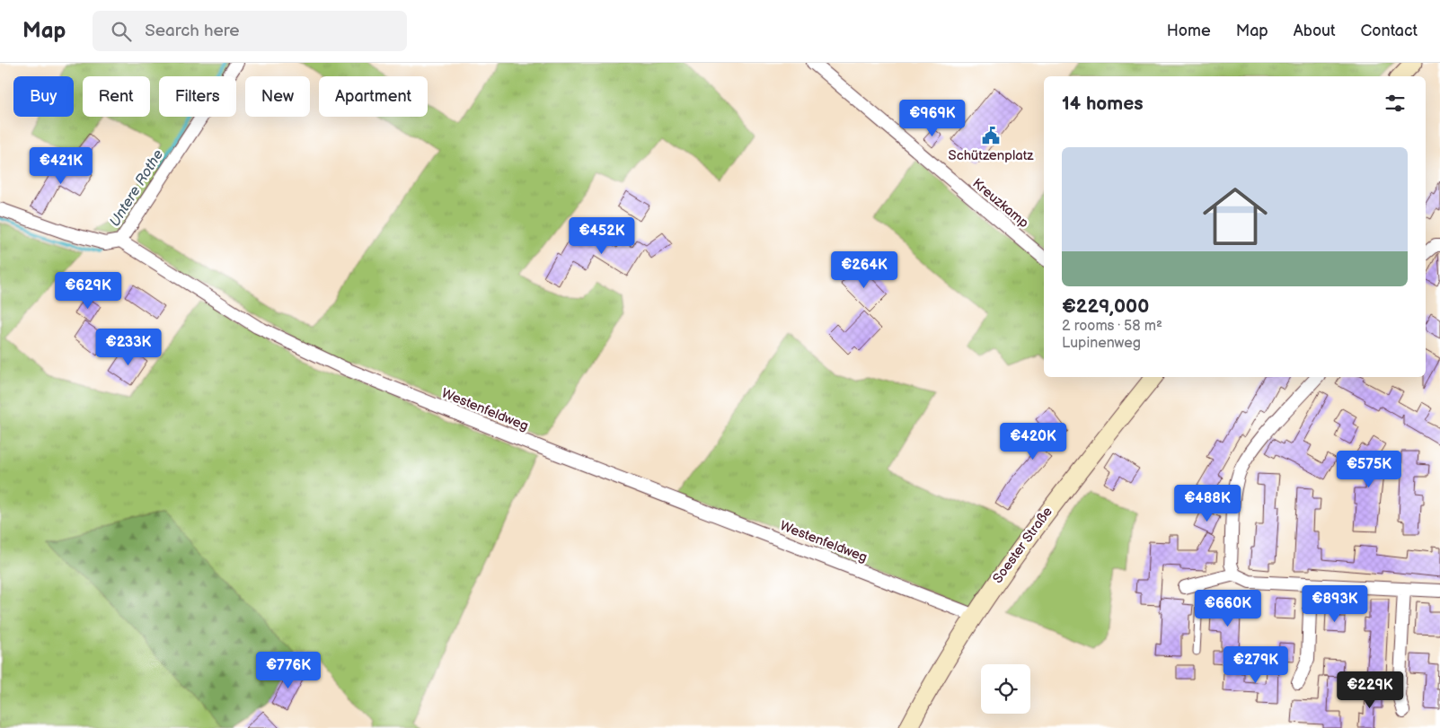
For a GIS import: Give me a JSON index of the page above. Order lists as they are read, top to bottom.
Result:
{
  "streets": {
    "main road": ["Soester Straße"],
    "street": ["Kreuzkamp", "Westenfeldweg"]
  },
  "crossings": [
    ["Westenfeldweg", "Soester Straße"]
  ],
  "water": ["Untere Rothe"],
  "places": {
    "public building": ["Schützenplatz"]
  },
  "page": {
    "header": "Map",
    "search": "Search here",
    "nav": [
      "Home",
      "Map",
      "About",
      "Contact"
    ],
    "chip": [
      "Buy",
      "Rent",
      "Filters",
      "New",
      "Apartment"
    ],
    "heading": "14 homes",
    "price": [
      "€969K",
      "€421K",
      "€452K",
      "€264K",
      "€629K",
      "€233K",
      "€420K",
      "€575K",
      "€488K",
      "€893K",
      "€660K",
      "€279K",
      "€776K",
      "€229K"
    ],
    "list": [
      {
        "name": "€229,000",
        "note": "2 rooms · 58 m² · Lupinenweg"
      }
    ]
  }
}
